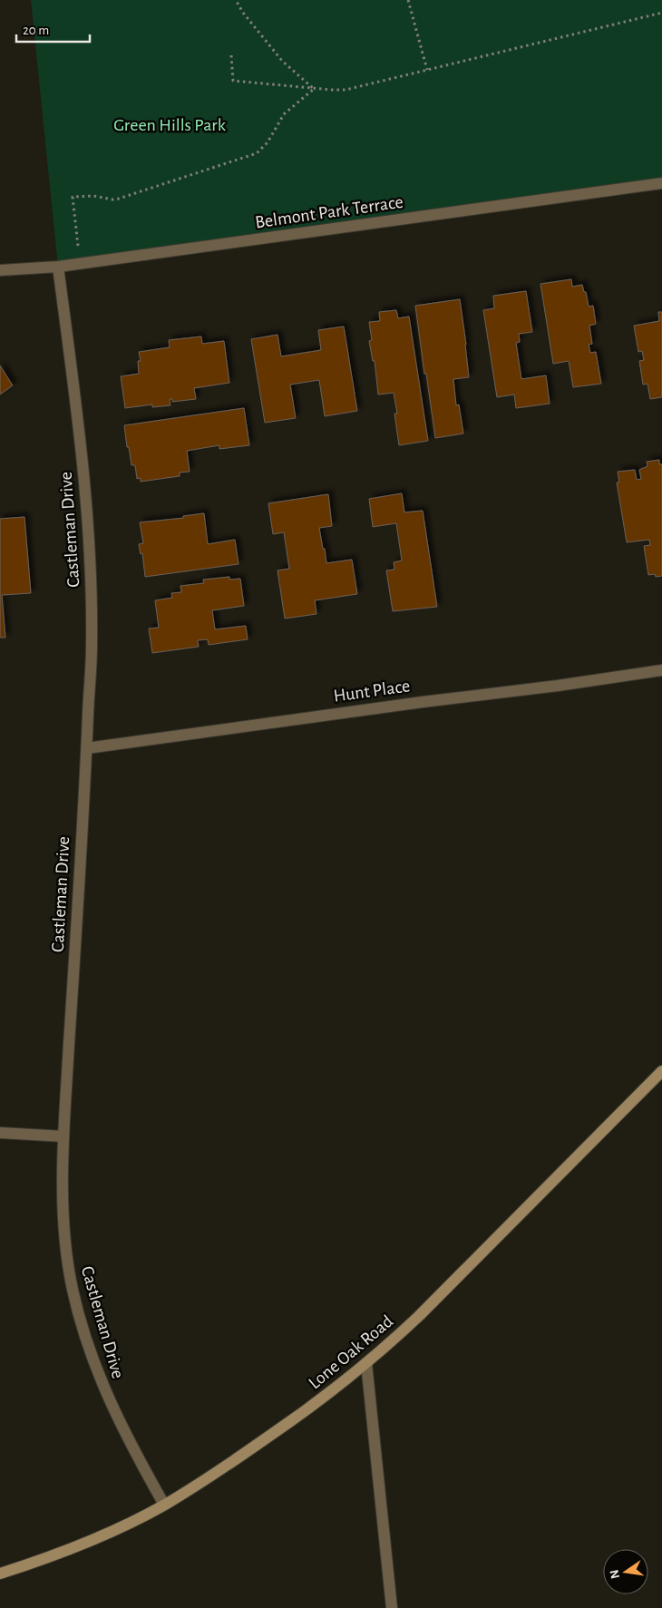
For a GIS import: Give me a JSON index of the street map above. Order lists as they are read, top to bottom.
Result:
{
  "streets": {
    "street": [
      "Belmont Park Terrace",
      "Castleman Drive",
      "Hunt Place",
      "Lone Oak Road"
    ]
  },
  "crossings": [
    ["Belmont Park Terrace", "Castleman Drive"],
    ["Castleman Drive", "Hunt Place"],
    ["Castleman Drive", "Lone Oak Road"]
  ],
  "parks": ["Green Hills Park"],
  "scale_bar": "20 m",
  "north": "left"
}
